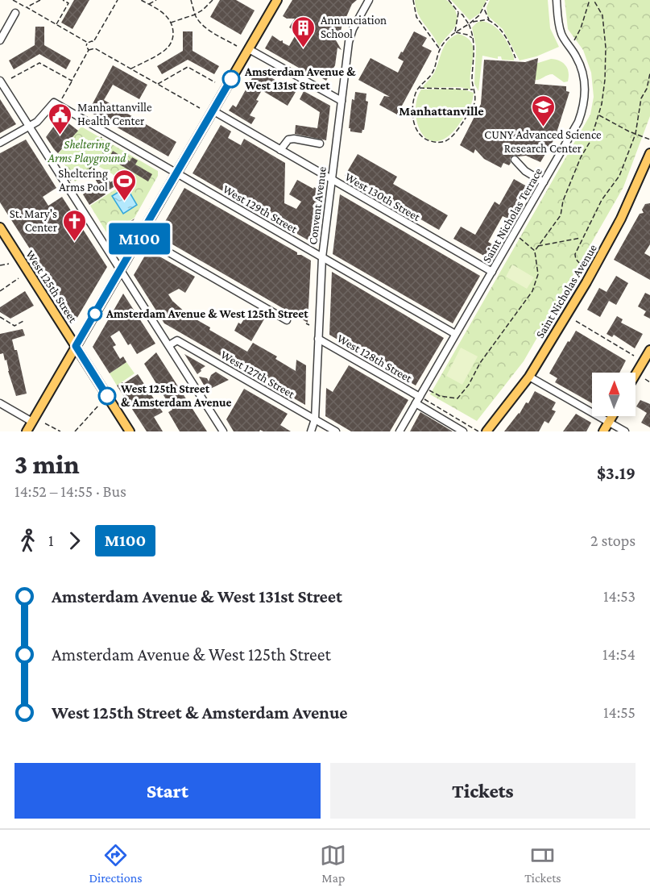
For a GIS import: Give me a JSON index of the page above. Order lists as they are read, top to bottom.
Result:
{
  "streets": {
    "main road": ["West 125th Street", "Saint Nicholas Avenue"],
    "street": [
      "West 130th Street",
      "Convent Avenue",
      "West 129th Street",
      "Saint Nicholas Terrace",
      "West 128th Street",
      "West 127th Street"
    ]
  },
  "crossings": [
    ["West 130th Street", "Convent Avenue"],
    ["West 130th Street", "Saint Nicholas Terrace"],
    ["Convent Avenue", "West 129th Street"],
    ["Convent Avenue", "West 128th Street"],
    ["Convent Avenue", "West 127th Street"],
    ["West 129th Street", "Saint Nicholas Terrace"],
    ["Saint Nicholas Terrace", "West 128th Street"]
  ],
  "districts": ["Manhattanville"],
  "parks": ["Sheltering Arms Playground"],
  "places": {
    "building": ["Annunciation School"],
    "other": ["Amsterdam Avenue & West 131st Street", "Amsterdam Avenue & West 125th Street", "West 125th Street & Amsterdam Avenue"],
    "school or university": ["CUNY Advanced Science Research Center"],
    "public building": ["Manhattanville Health Center"],
    "sports": ["Sheltering Arms Pool"],
    "church": ["St. Mary's Center"]
  },
  "lines": ["bus line M100"],
  "north": "top",
  "page": {
    "on_map": "M100",
    "heading": ["3 min", "14:52 – 14:55 · Bus", "$3.19"],
    "legs": ["1", "M100", "2 stops"],
    "list": [
      {
        "name": "Amsterdam Avenue & West 131st Street",
        "value": "14:53"
      },
      {
        "name": "Amsterdam Avenue & West 125th Street",
        "value": "14:54"
      },
      {
        "name": "West 125th Street & Amsterdam Avenue",
        "value": "14:55"
      }
    ],
    "buttons": ["Start", "Tickets"],
    "tabs": ["Directions", "Map", "Tickets"]
  }
}
